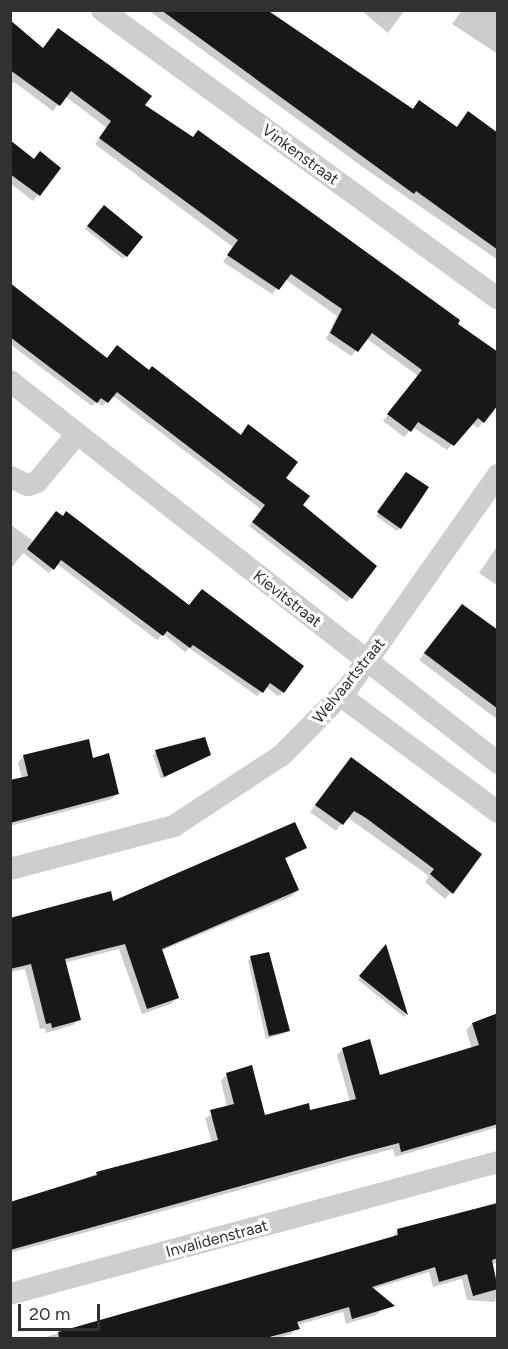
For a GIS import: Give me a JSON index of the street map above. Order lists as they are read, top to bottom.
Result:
{
  "streets": {
    "street": [
      "Vinkenstraat",
      "Kievitstraat",
      "Welvaartstraat",
      "Invalidenstraat"
    ]
  },
  "crossings": [
    ["Kievitstraat", "Welvaartstraat"]
  ],
  "scale_bar": "20 m"
}
